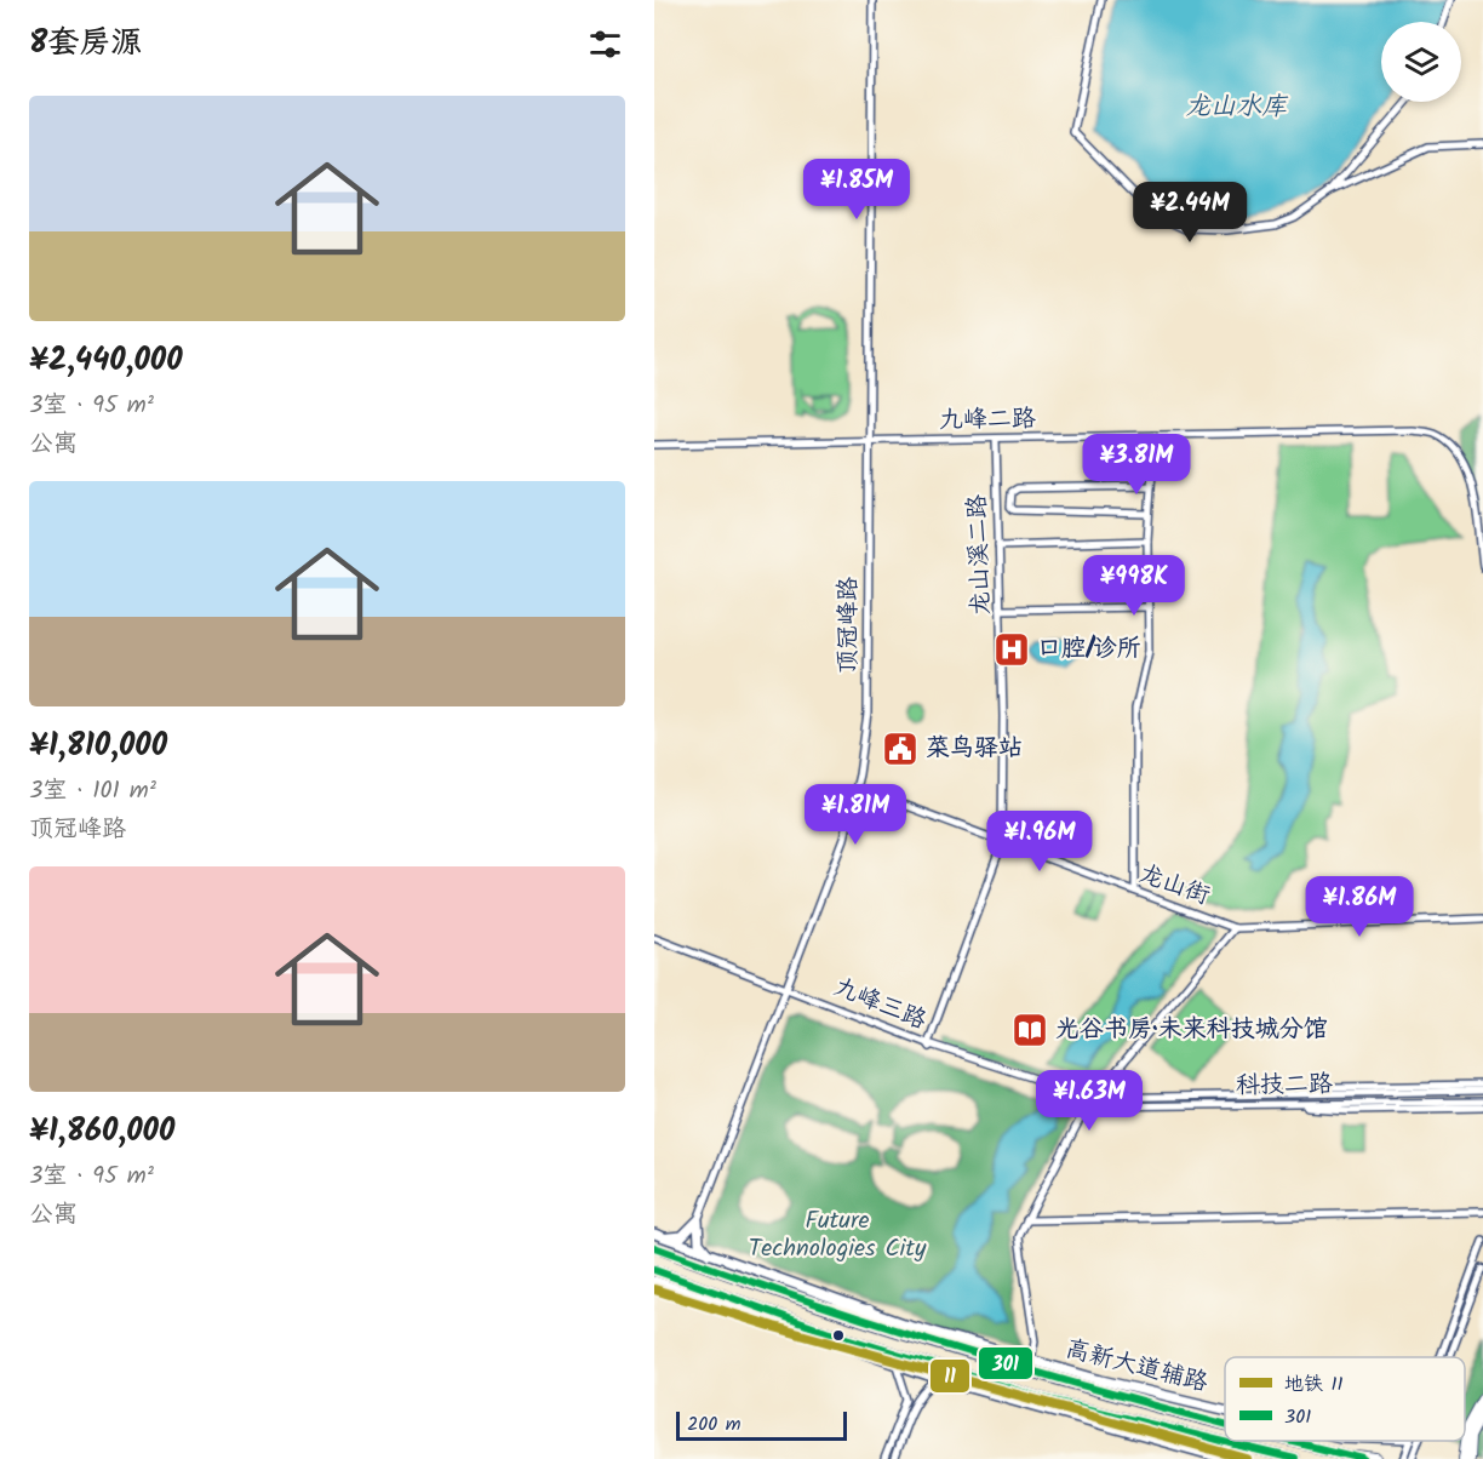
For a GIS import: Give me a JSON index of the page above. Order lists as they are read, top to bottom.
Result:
{
  "streets": {
    "main road": ["高新大道辅路"],
    "street": [
      "九峰二路",
      "龙山溪二路",
      "顶冠峰路",
      "龙山街",
      "九峰三路",
      "科技二路"
    ]
  },
  "crossings": [
    ["九峰二路", "龙山溪二路"],
    ["九峰二路", "顶冠峰路"],
    ["龙山溪二路", "龙山街"],
    ["龙山溪二路", "九峰三路"],
    ["顶冠峰路", "龙山街"],
    ["顶冠峰路", "九峰三路"],
    ["九峰三路", "科技二路"]
  ],
  "water": ["龙山水库"],
  "parks": ["Future Technologies City"],
  "places": {
    "hospital": ["口腔/诊所"],
    "public building": ["菜鸟驿站"],
    "library": ["光谷书房·未来科技城分馆"]
  },
  "lines": ["transit line 301", "metro line 11"],
  "legend": ["地铁 11", "301"],
  "scale_bar": "200 m",
  "page": {
    "heading": "8套房源",
    "list": [
      {
        "name": "¥2,440,000",
        "note": "3室 · 95 m² · 公寓"
      },
      {
        "name": "¥1,810,000",
        "note": "3室 · 101 m² · 顶冠峰路"
      },
      {
        "name": "¥1,860,000",
        "note": "3室 · 95 m² · 公寓"
      }
    ],
    "price": [
      "¥1.85M",
      "¥2.44M",
      "¥3.81M",
      "¥998K",
      "¥1.81M",
      "¥1.96M",
      "¥1.86M",
      "¥1.63M"
    ],
    "scale": "200 m"
  }
}
